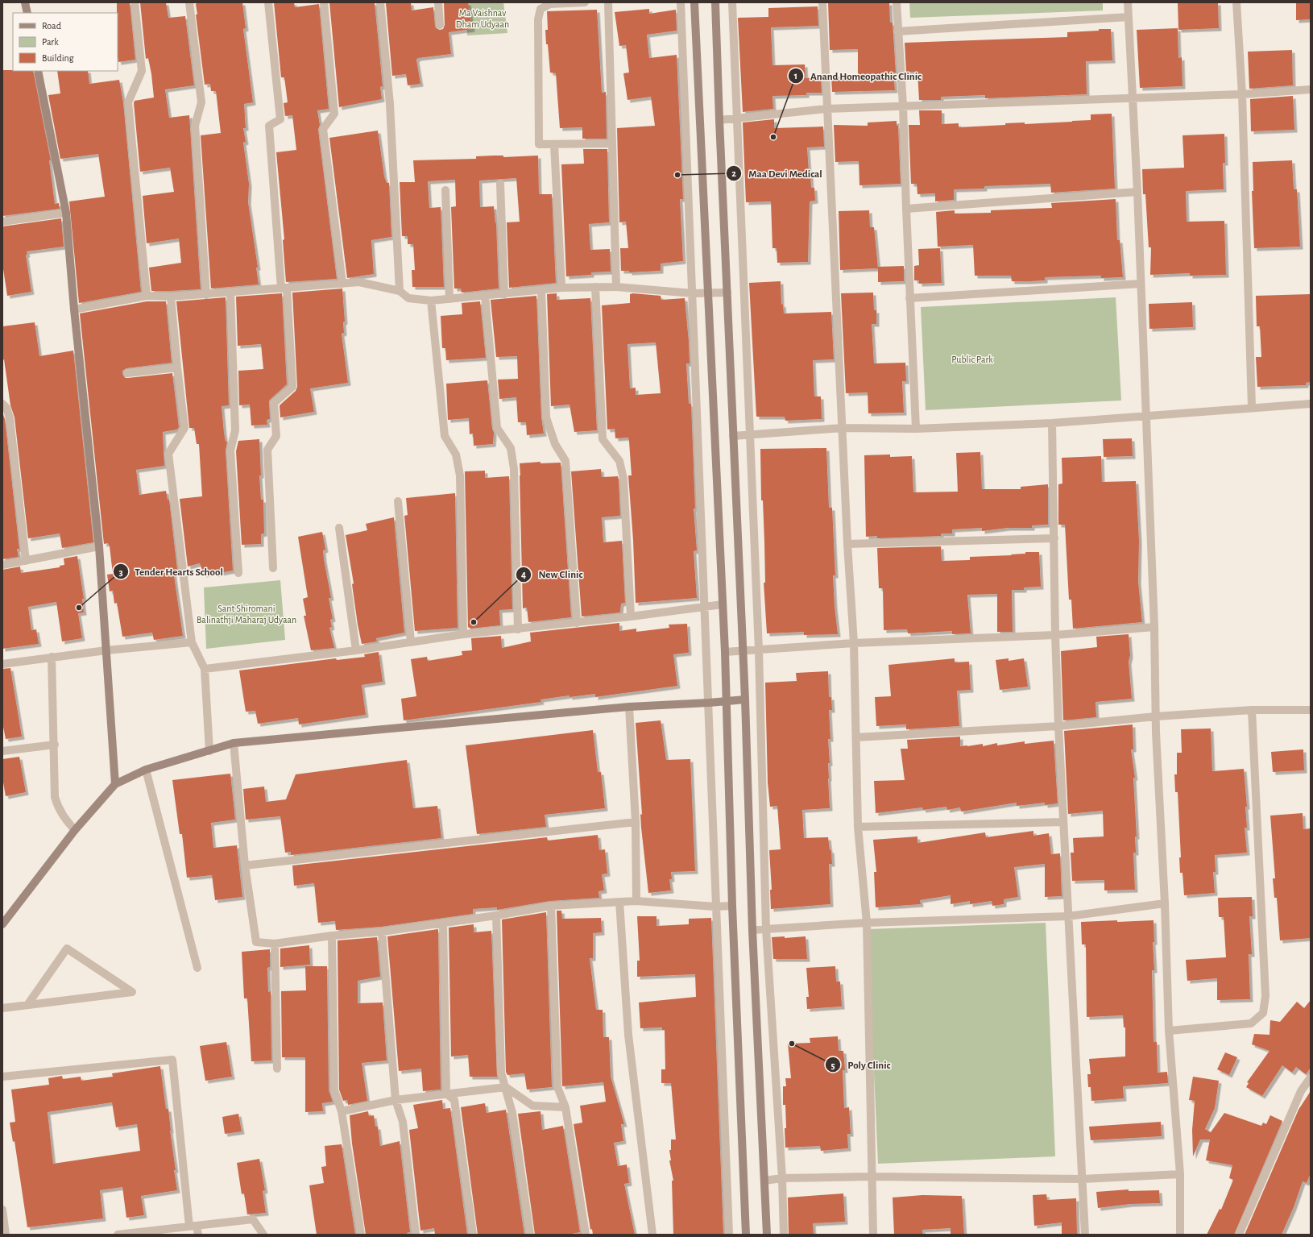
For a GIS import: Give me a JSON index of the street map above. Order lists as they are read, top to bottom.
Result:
{
  "parks": ["Ma Vaishnav Dham Udyaan", "Public Park", "Sant Shiromani Balinathji Maharaj Udyaan"],
  "places": [
    "Anand Homeopathic Clinic",
    "Maa Devi Medical",
    "Tender Hearts School",
    "New Clinic",
    "Poly Clinic"
  ],
  "legend": ["Road", "Park", "Building"]
}
